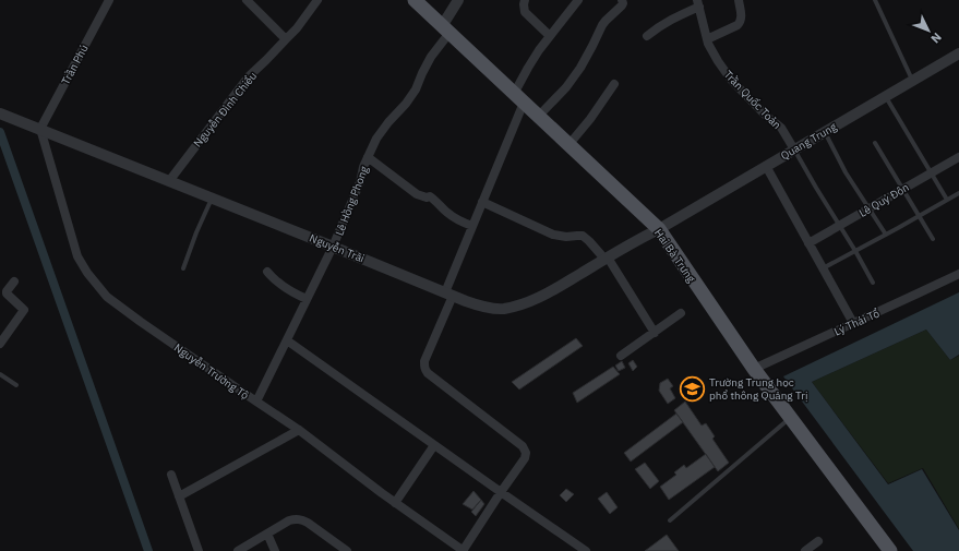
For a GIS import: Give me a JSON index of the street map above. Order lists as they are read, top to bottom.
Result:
{
  "streets": {
    "main road": ["Hai Bà Trưng"],
    "street": [
      "Trần Phú",
      "Trần Quốc Toản",
      "Nguyễn Đình Chiểu",
      "Quang Trung",
      "Lê Quý Đôn",
      "Lê Hồng Phong",
      "Nguyễn Trãi",
      "Lý Thái Tổ",
      "Nguyễn Trường Tộ"
    ]
  },
  "crossings": [
    ["Trần Phú", "Nguyễn Trãi"],
    ["Trần Phú", "Nguyễn Trường Tộ"],
    ["Trần Quốc Toản", "Quang Trung"],
    ["Nguyễn Đình Chiểu", "Nguyễn Trãi"],
    ["Quang Trung", "Nguyễn Trãi"],
    ["Quang Trung", "Hai Bà Trưng"],
    ["Lê Hồng Phong", "Nguyễn Trãi"],
    ["Lê Hồng Phong", "Hai Bà Trưng"],
    ["Lê Hồng Phong", "Nguyễn Trường Tộ"],
    ["Nguyễn Trãi", "Hai Bà Trưng"],
    ["Nguyễn Trãi", "Nguyễn Trường Tộ"],
    ["Hai Bà Trưng", "Lý Thái Tổ"]
  ],
  "places": {
    "school or university": ["Trường Trung học phổ thông Quảng Trị"]
  },
  "north": "bottom right"
}
